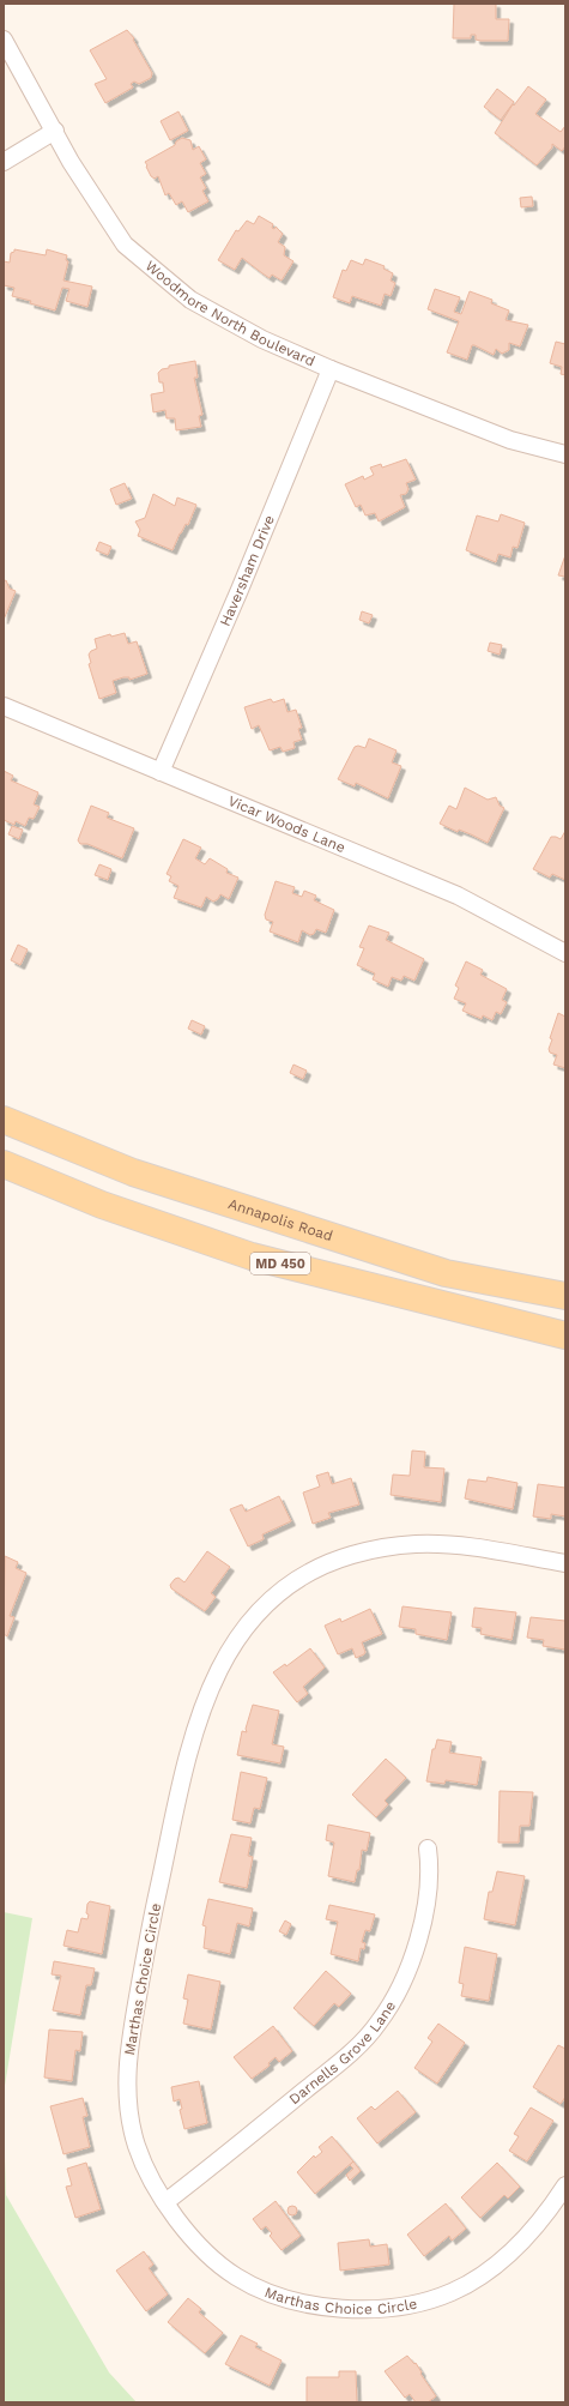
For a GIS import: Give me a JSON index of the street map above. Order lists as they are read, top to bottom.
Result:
{
  "streets": {
    "main road": ["Annapolis Road", "MD 450"],
    "street": [
      "Woodmore North Boulevard",
      "Haversham Drive",
      "Vicar Woods Lane",
      "Marthas Choice Circle",
      "Darnells Grove Lane"
    ]
  },
  "crossings": [
    ["Woodmore North Boulevard", "Haversham Drive"],
    ["Haversham Drive", "Vicar Woods Lane"],
    ["Marthas Choice Circle", "Darnells Grove Lane"]
  ]
}
